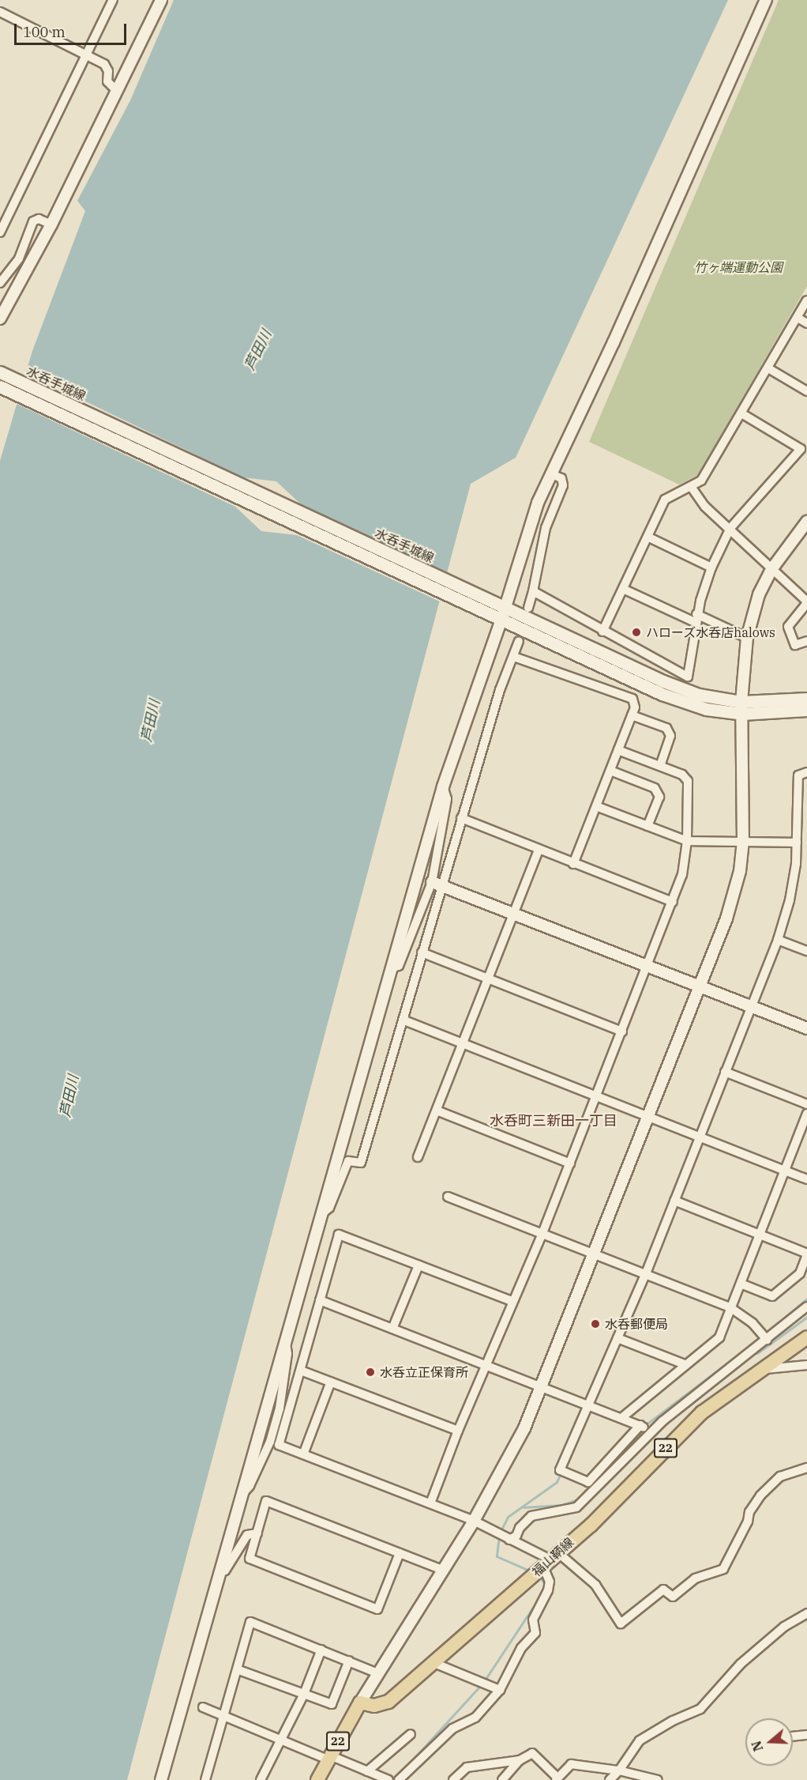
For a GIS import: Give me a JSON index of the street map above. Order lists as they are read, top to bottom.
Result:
{
  "streets": {
    "main road": ["水呑手城線", "22", "福山鞆線"]
  },
  "crossings": [
    ["22", "福山鞆線"]
  ],
  "districts": ["水呑町三新田一丁目"],
  "water": ["芦田川"],
  "parks": ["竹ヶ端運動公園"],
  "places": ["ハローズ水呑店halows", "水呑郵便局", "水呑立正保育所"],
  "scale_bar": "100 m",
  "north": "left"
}
